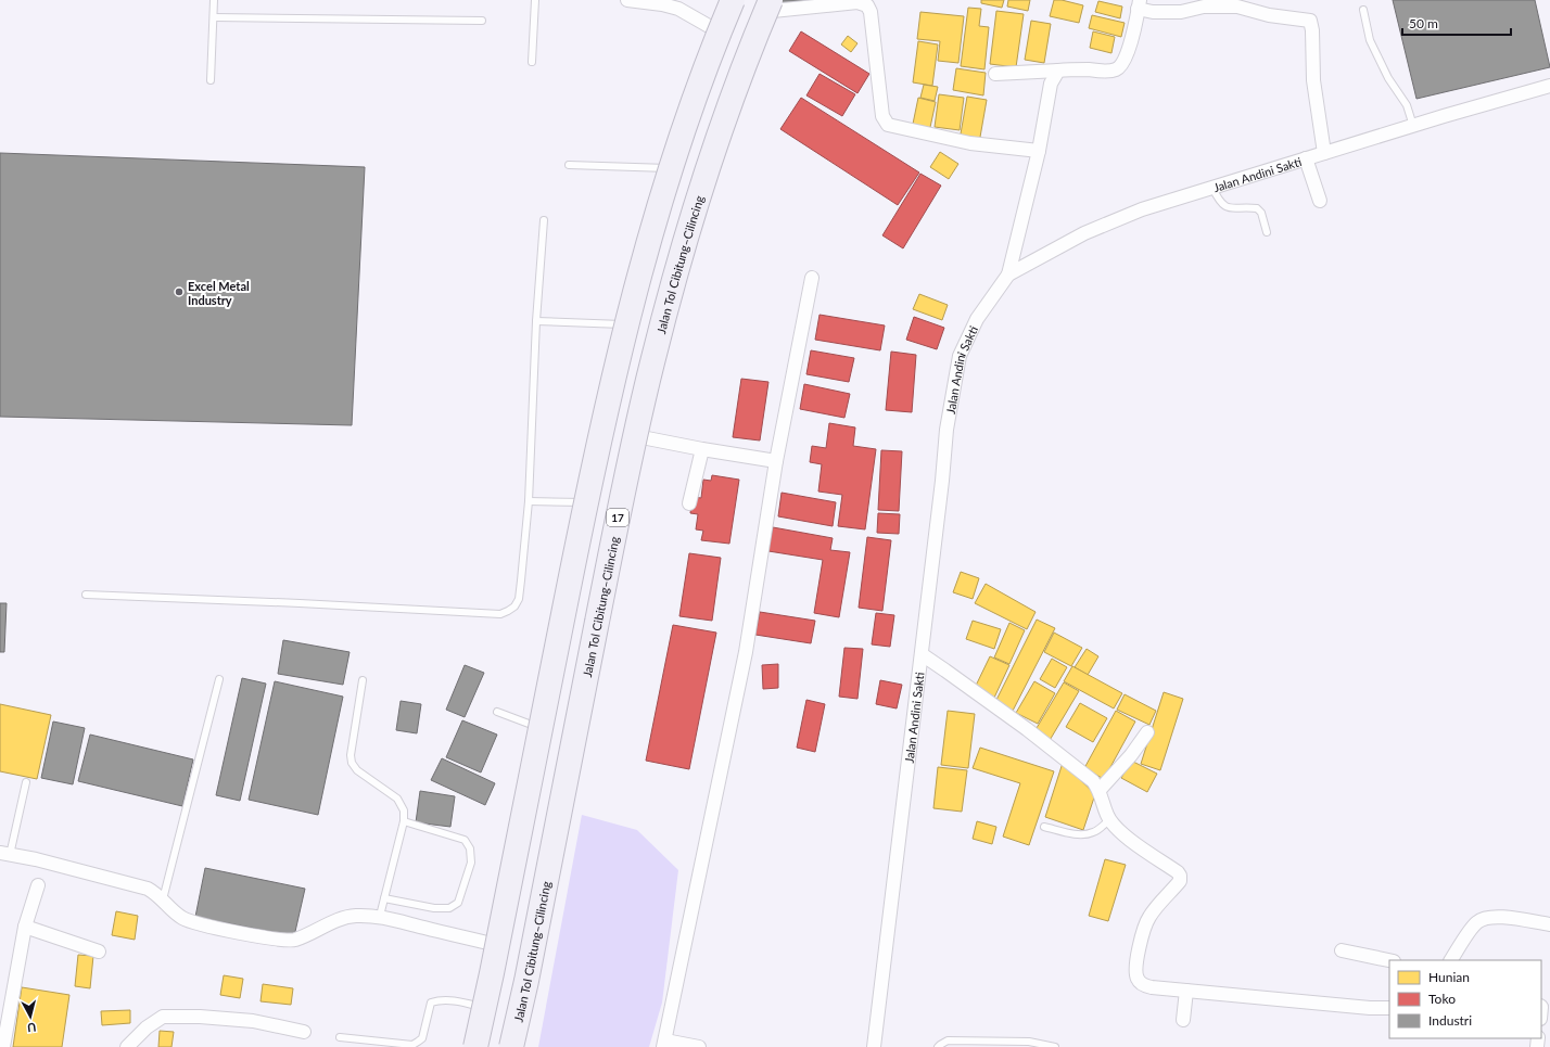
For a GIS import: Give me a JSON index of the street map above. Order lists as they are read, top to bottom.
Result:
{
  "streets": {
    "highway": ["Jalan Tol Cibitung–Cilincing", "17"],
    "street": ["Jalan Andini Sakti"]
  },
  "places": ["Excel Metal Industry"],
  "legend": ["Hunian", "Toko", "Industri"],
  "scale_bar": "50 m",
  "north": "bottom"
}
